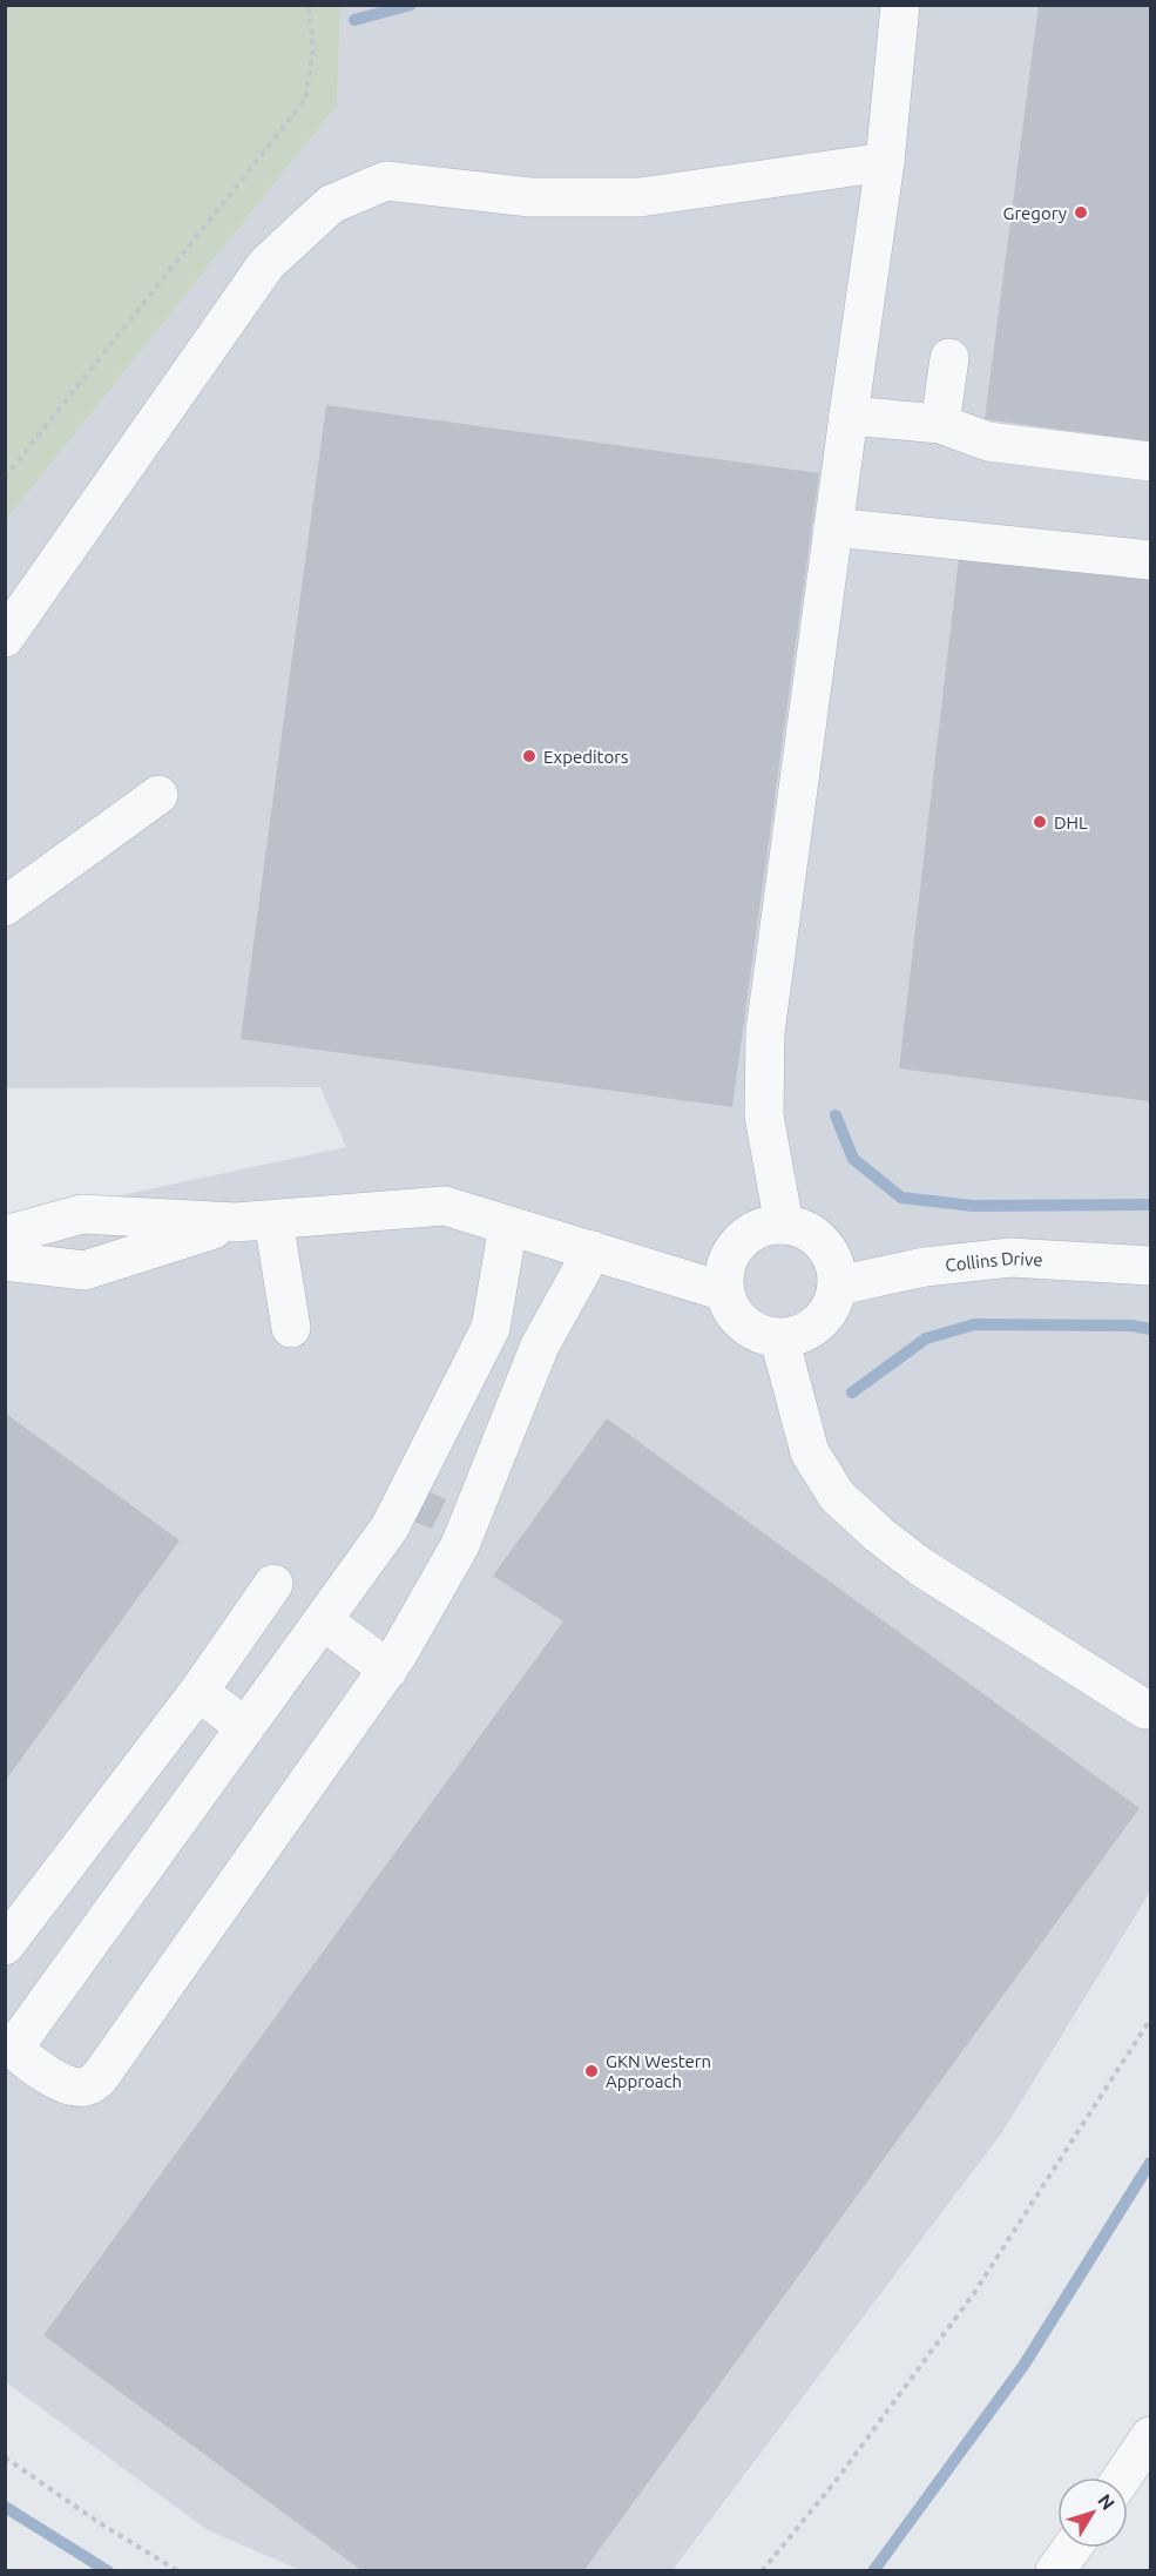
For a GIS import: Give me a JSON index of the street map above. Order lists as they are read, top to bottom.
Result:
{
  "streets": {
    "street": ["Collins Drive"]
  },
  "places": [
    "Gregory",
    "Expeditors",
    "DHL",
    "GKN Western Approach"
  ],
  "north": "top right"
}
